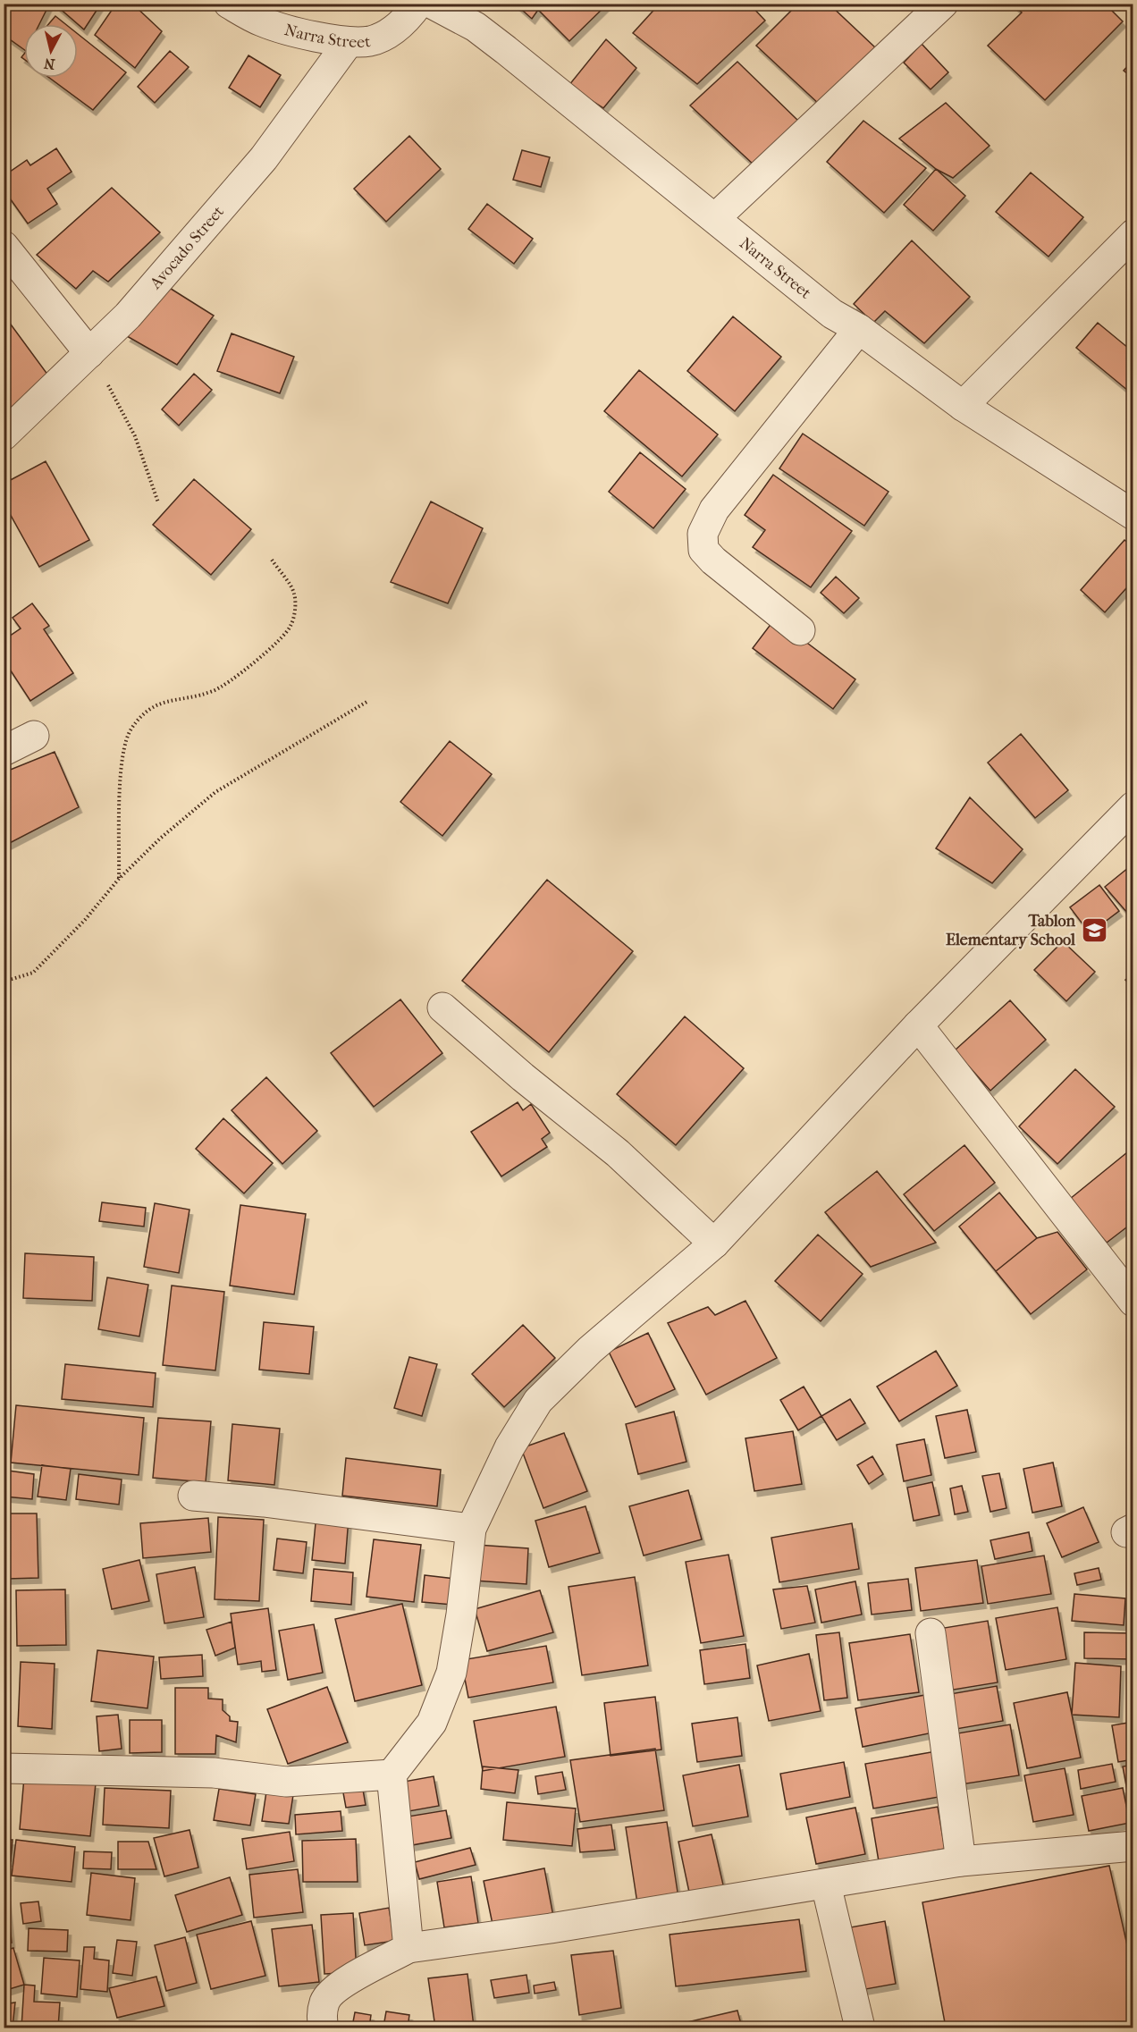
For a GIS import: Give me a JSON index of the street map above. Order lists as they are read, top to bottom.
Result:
{
  "streets": {
    "street": ["Narra Street", "Avocado Street"]
  },
  "crossings": [
    ["Narra Street", "Avocado Street"]
  ],
  "places": {
    "school or university": ["Tablon Elementary School"]
  },
  "north": "bottom"
}
